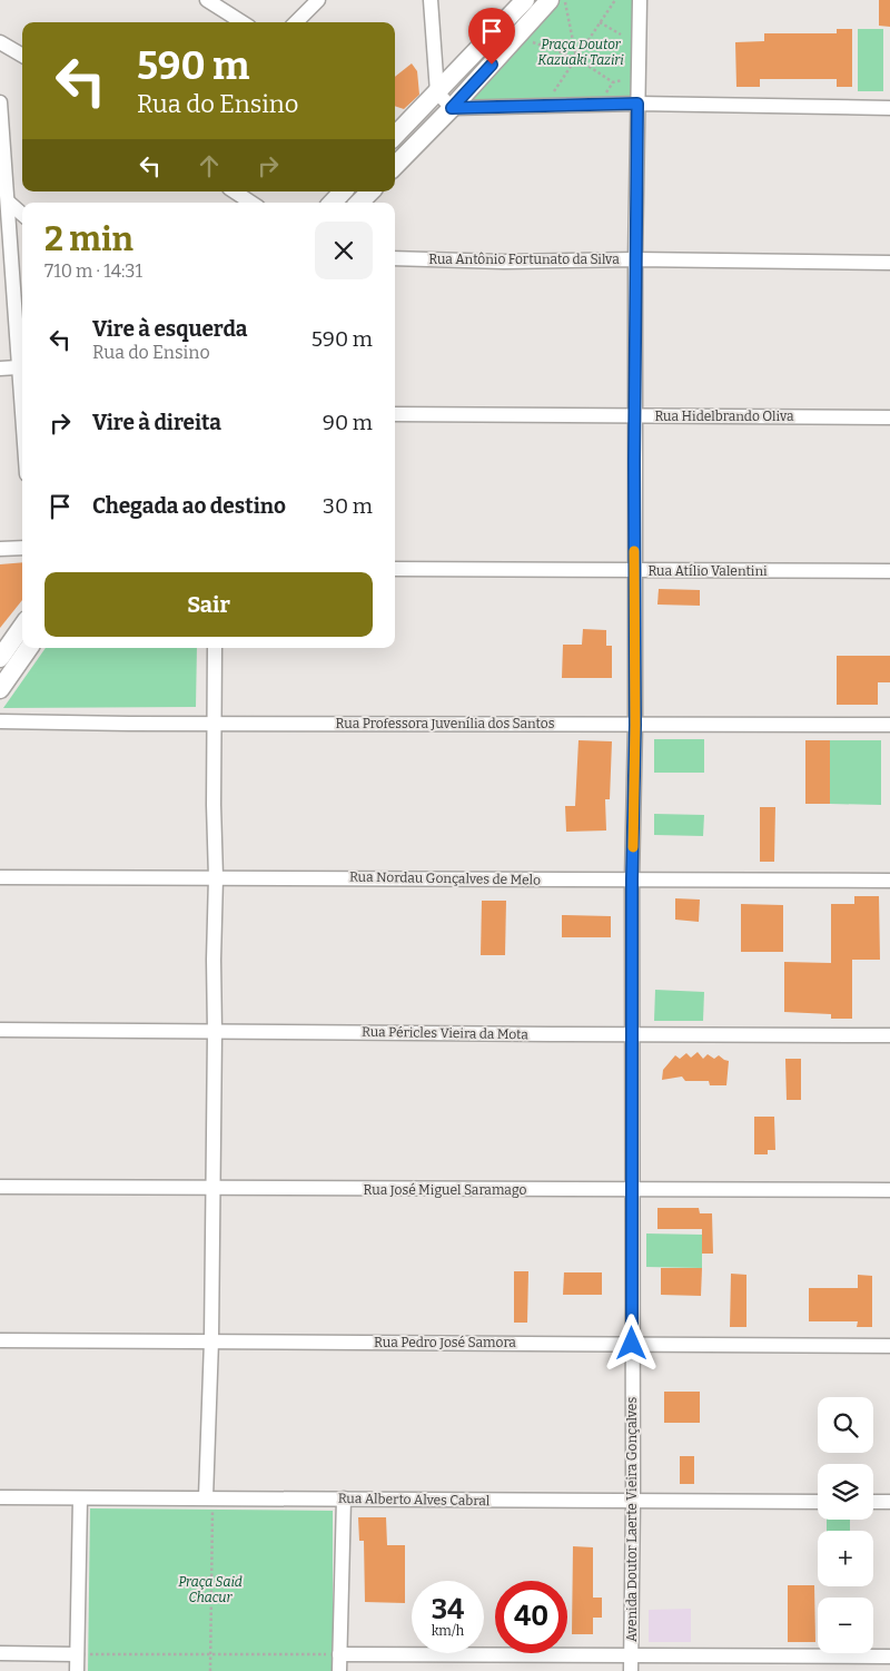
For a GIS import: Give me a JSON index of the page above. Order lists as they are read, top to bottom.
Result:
{
  "streets": {
    "street": [
      "Rua Antônio Fortunato da Silva",
      "Rua Hidelbrando Oliva",
      "Rua Atílio Valentini",
      "Rua Professora Juvenília dos Santos",
      "Rua Nordau Gonçalves de Melo",
      "Rua Péricles Vieira da Mota",
      "Rua José Miguel Saramago",
      "Rua Pedro José Samora",
      "Rua Alberto Alves Cabral",
      "Avenida Doutor Laerte Vieira Gonçalves"
    ]
  },
  "crossings": [
    ["Rua Antônio Fortunato da Silva", "Avenida Doutor Laerte Vieira Gonçalves"],
    ["Rua Hidelbrando Oliva", "Avenida Doutor Laerte Vieira Gonçalves"],
    ["Rua Atílio Valentini", "Avenida Doutor Laerte Vieira Gonçalves"],
    ["Rua Professora Juvenília dos Santos", "Avenida Doutor Laerte Vieira Gonçalves"],
    ["Rua Nordau Gonçalves de Melo", "Avenida Doutor Laerte Vieira Gonçalves"],
    ["Rua Péricles Vieira da Mota", "Avenida Doutor Laerte Vieira Gonçalves"],
    ["Rua José Miguel Saramago", "Avenida Doutor Laerte Vieira Gonçalves"],
    ["Rua Pedro José Samora", "Avenida Doutor Laerte Vieira Gonçalves"],
    ["Rua Alberto Alves Cabral", "Avenida Doutor Laerte Vieira Gonçalves"]
  ],
  "parks": ["Praça Doutor Kazuaki Taziri", "Praça Said Chacur"],
  "page": {
    "turn": ["590 m", "Rua do Ensino"],
    "heading": ["2 min", "710 m · 14:31"],
    "list": [
      {
        "name": "Vire à esquerda",
        "note": "Rua do Ensino",
        "value": "590 m"
      },
      {
        "name": "Vire à direita",
        "value": "90 m"
      },
      {
        "name": "Chegada ao destino",
        "value": "30 m"
      }
    ],
    "buttons": "Sair",
    "map_buttons": ["+", "−"],
    "speed": "34 km/h",
    "limit": "40"
  }
}
